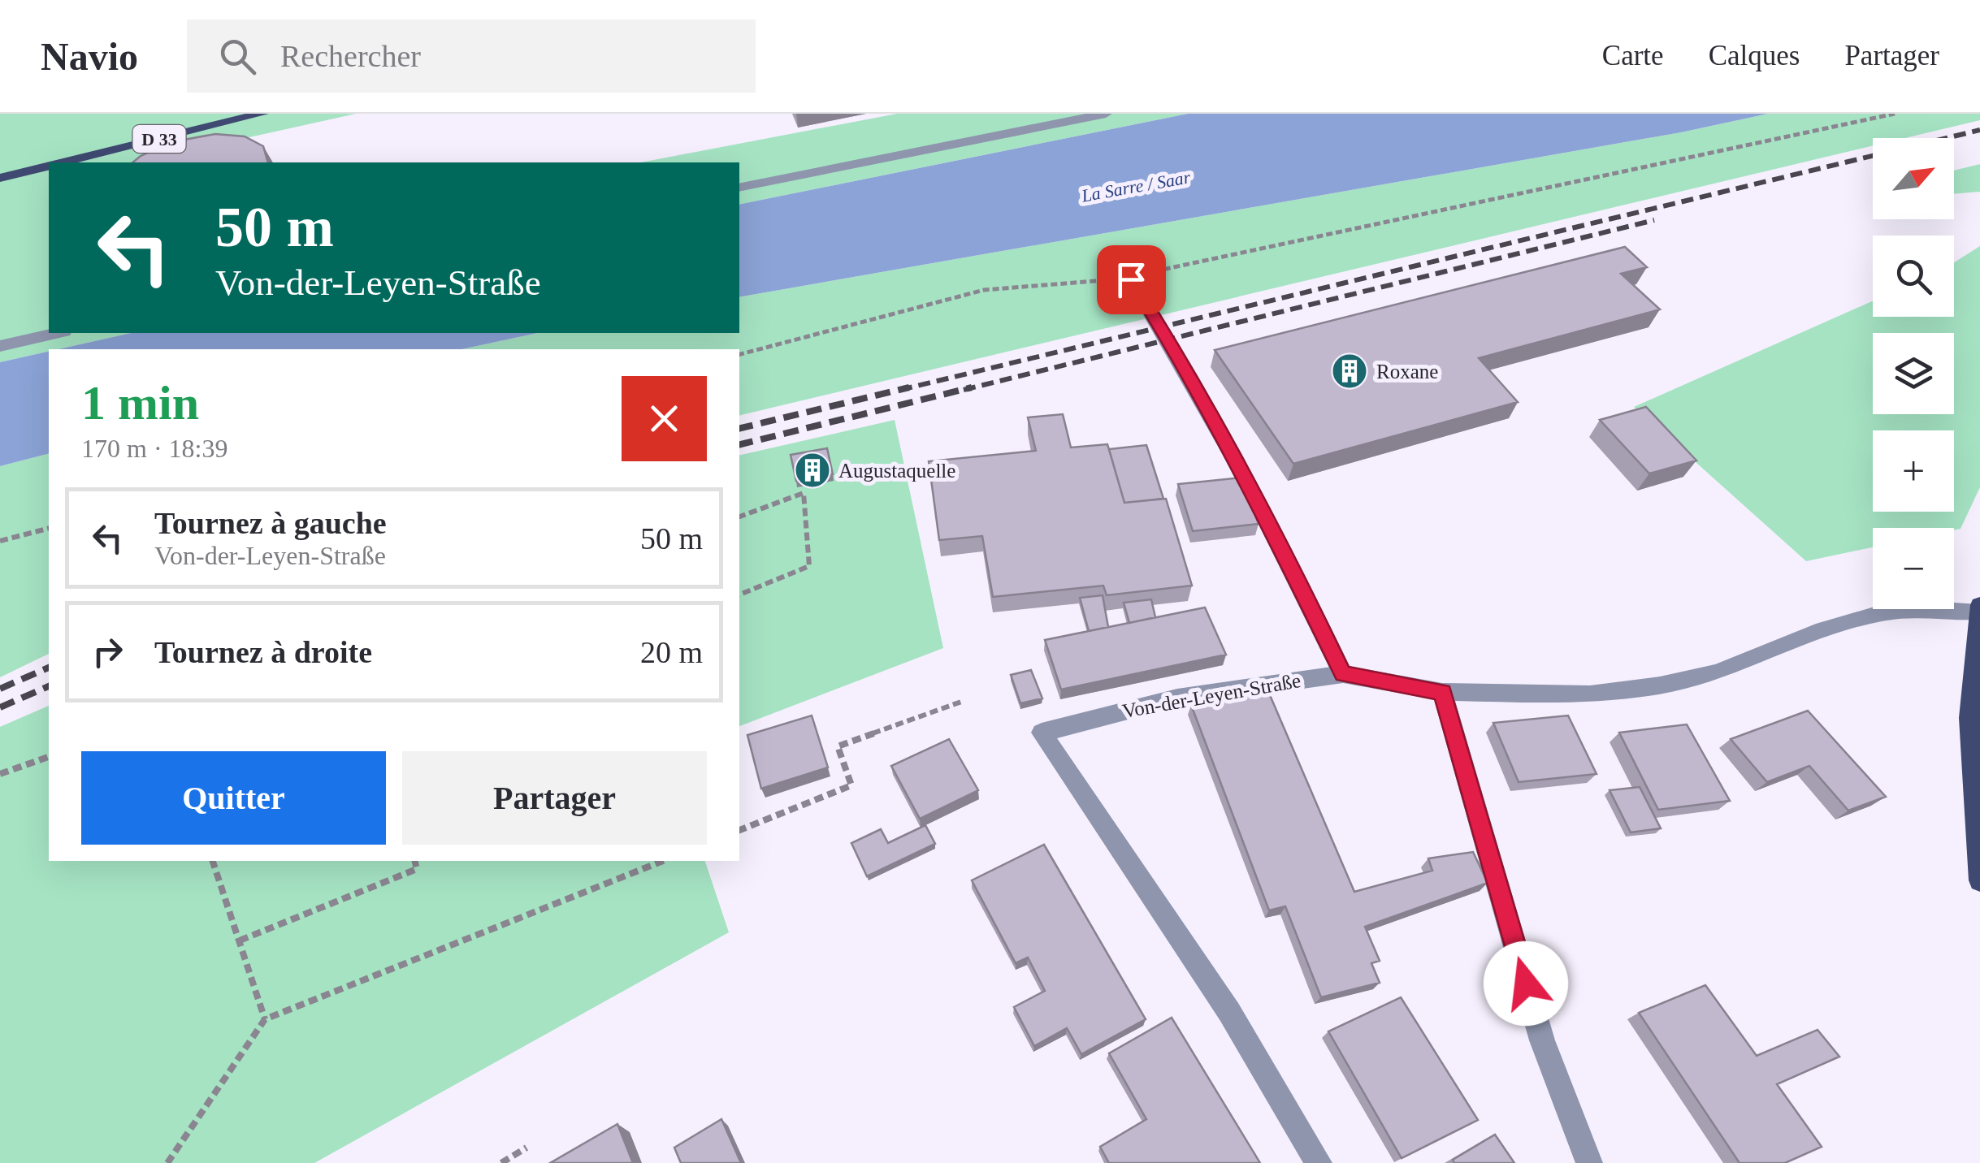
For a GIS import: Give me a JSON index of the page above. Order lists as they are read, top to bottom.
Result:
{
  "streets": {
    "main road": ["D 33"],
    "street": ["Von-der-Leyen-Straße"]
  },
  "water": ["La Sarre / Saar"],
  "places": {
    "building": ["Roxane", "Augustaquelle"]
  },
  "north": "top right",
  "page": {
    "header": "Navio",
    "search": "Rechercher",
    "nav": ["Carte", "Calques", "Partager"],
    "map_buttons": ["+", "−"],
    "turn": ["50 m", "Von-der-Leyen-Straße"],
    "heading": ["1 min", "170 m · 18:39"],
    "list": [
      {
        "name": "Tournez à gauche",
        "note": "Von-der-Leyen-Straße",
        "value": "50 m"
      },
      {
        "name": "Tournez à droite",
        "value": "20 m"
      }
    ],
    "buttons": ["Quitter", "Partager"]
  }
}
